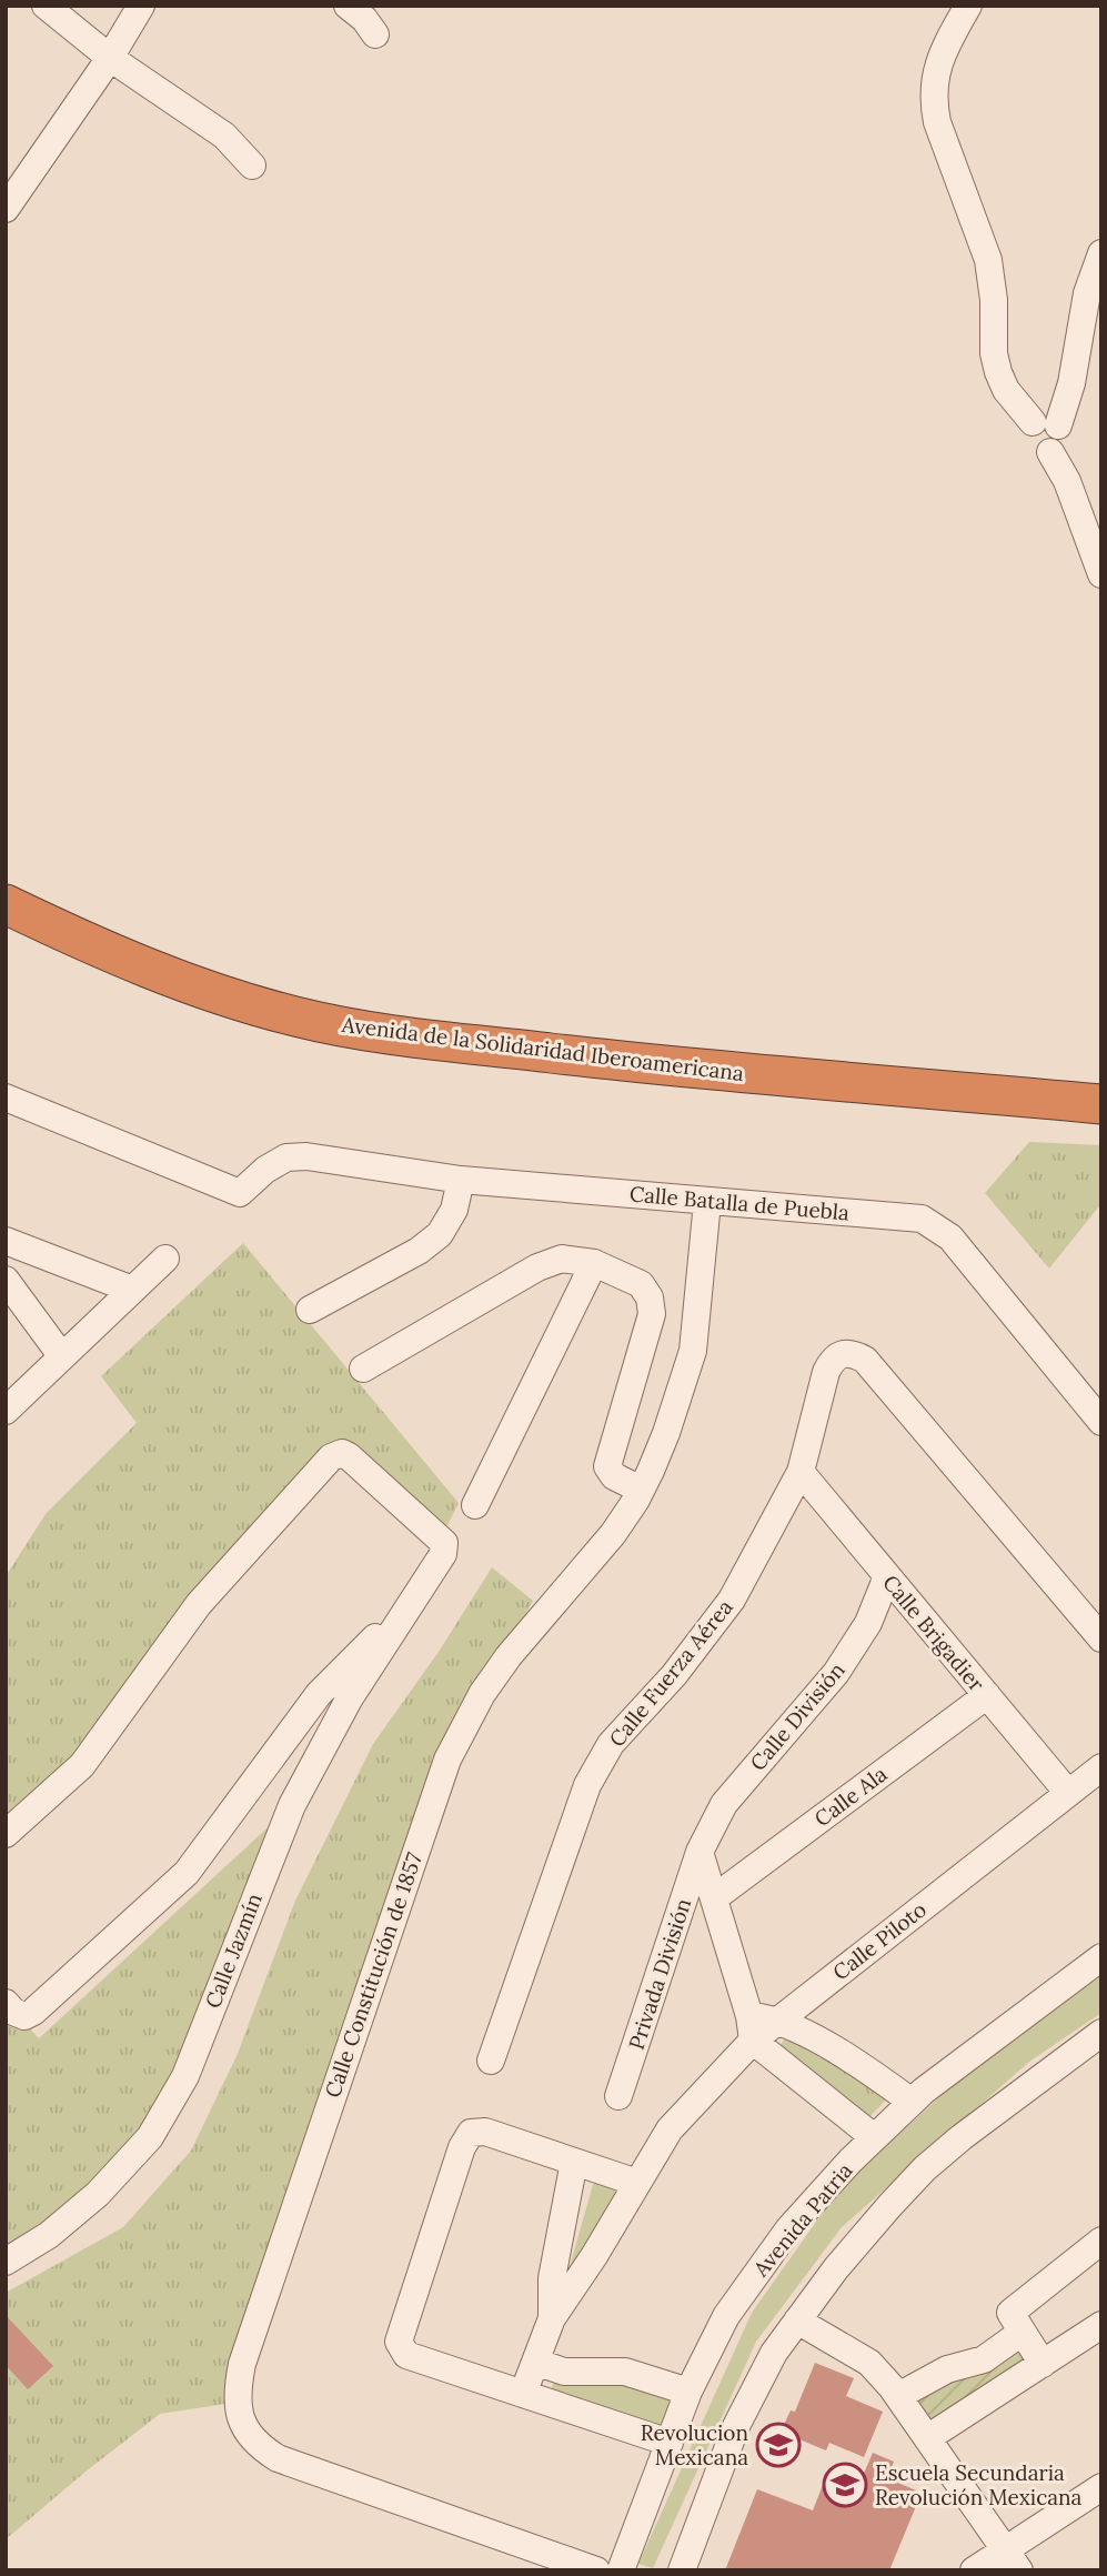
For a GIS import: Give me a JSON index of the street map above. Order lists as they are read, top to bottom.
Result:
{
  "streets": {
    "highway": ["Avenida de la Solidaridad Iberoamericana"],
    "street": [
      "Calle Batalla de Puebla",
      "Calle Brigadier",
      "Calle Fuerza Aérea",
      "Calle División",
      "Calle Ala",
      "Calle Piloto",
      "Calle Jazmín",
      "Privada División",
      "Calle Constitución de 1857",
      "Avenida Patria"
    ]
  },
  "crossings": [
    ["Calle Batalla de Puebla", "Calle Constitución de 1857"],
    ["Calle Brigadier", "Calle Fuerza Aérea"],
    ["Calle Brigadier", "Calle División"],
    ["Calle Brigadier", "Calle Ala"],
    ["Calle Brigadier", "Calle Piloto"],
    ["Calle División", "Privada División"]
  ],
  "places": {
    "school or university": ["Revolucion Mexicana", "Escuela Secundaria Revolución Mexicana"]
  }
}
